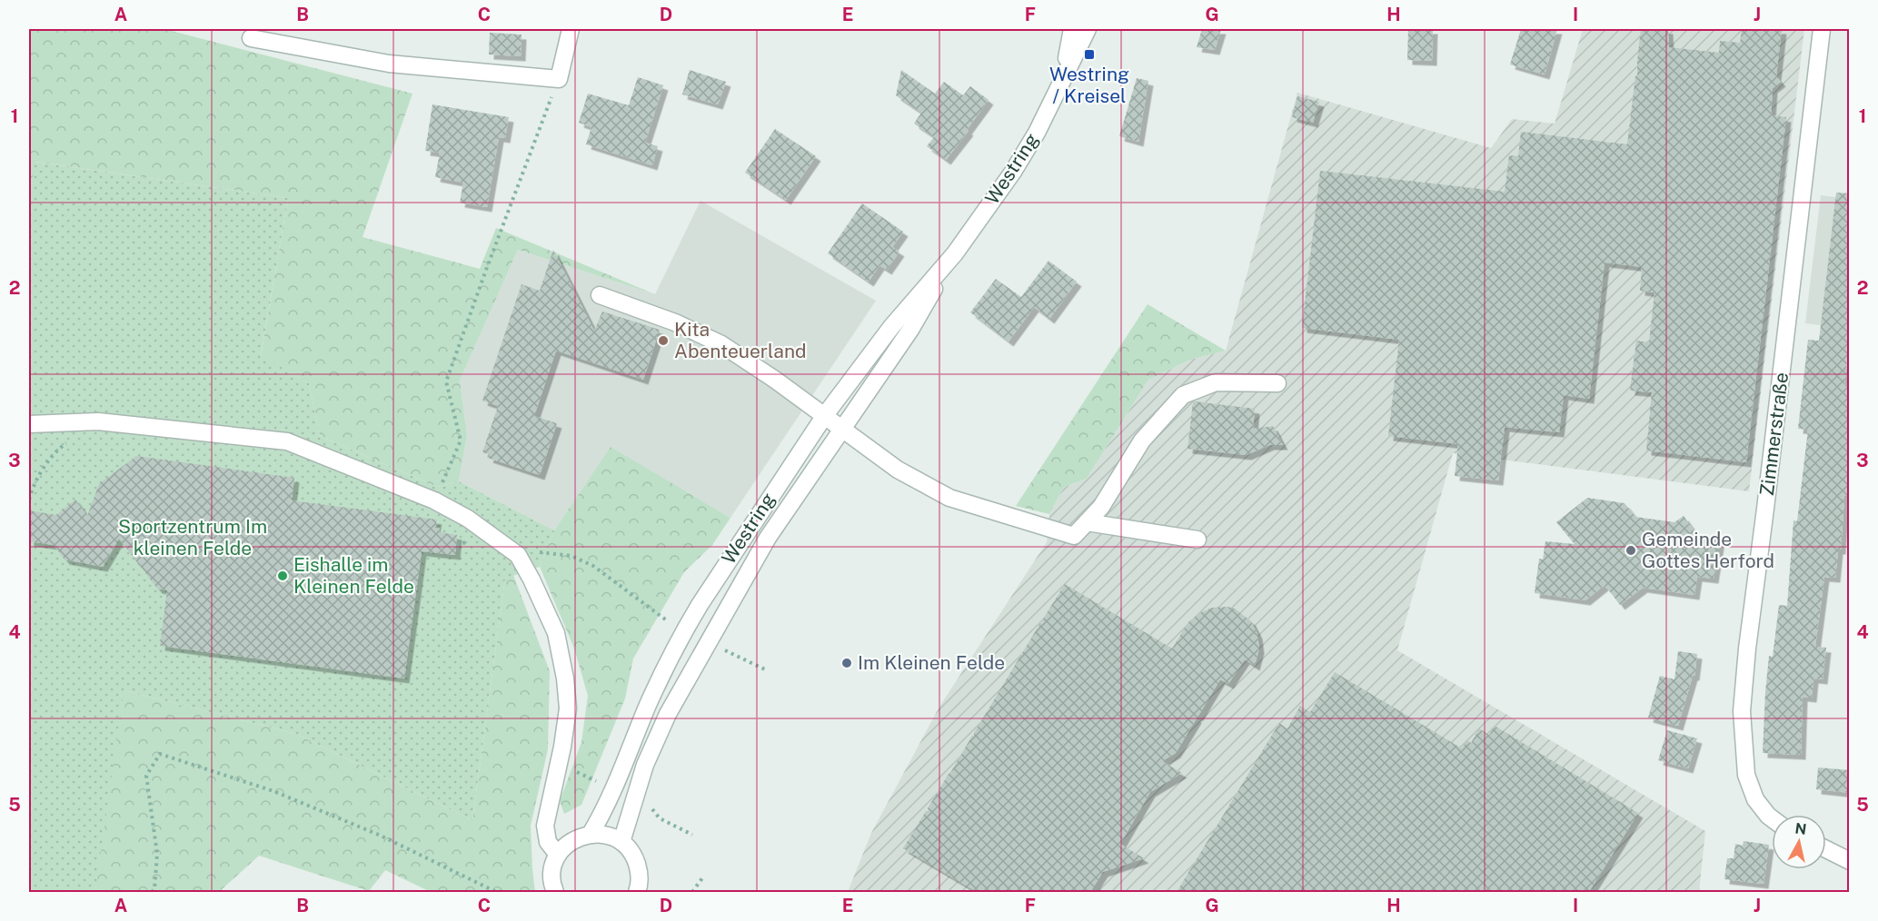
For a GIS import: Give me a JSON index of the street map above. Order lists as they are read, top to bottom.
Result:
{
  "streets": {
    "street": ["Westring", "Zimmerstraße"]
  },
  "parks": ["Sportzentrum Im kleinen Felde"],
  "places": {
    "transit": ["Westring / Kreisel"],
    "other": [
      "Kita Abenteuerland",
      "Gemeinde Gottes Herford",
      "Eishalle im Kleinen Felde",
      "Im Kleinen Felde"
    ]
  },
  "north": "top",
  "grid": {
    "columns": [
      "A",
      "B",
      "C",
      "D",
      "E",
      "F",
      "G",
      "H",
      "I",
      "J"
    ],
    "rows": [
      "1",
      "2",
      "3",
      "4",
      "5"
    ]
  }
}
